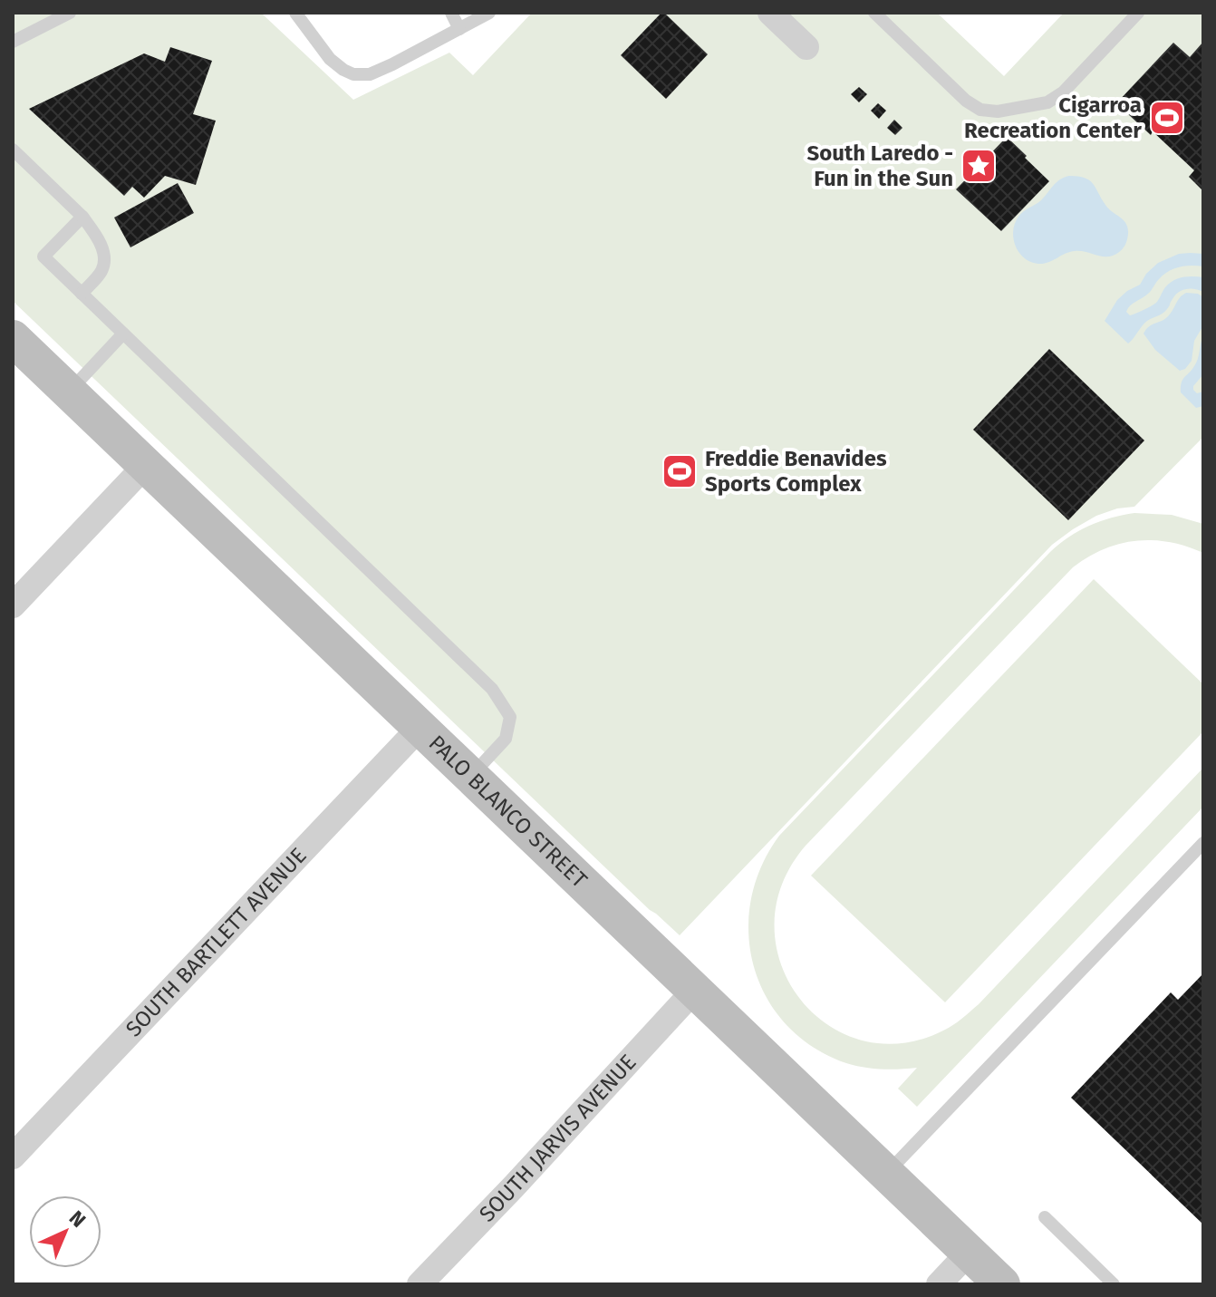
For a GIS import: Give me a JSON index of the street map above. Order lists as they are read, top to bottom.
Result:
{
  "streets": {
    "street": ["PALO BLANCO STREET", "SOUTH BARTLETT AVENUE", "SOUTH JARVIS AVENUE"]
  },
  "crossings": [
    ["PALO BLANCO STREET", "SOUTH BARTLETT AVENUE"],
    ["PALO BLANCO STREET", "SOUTH JARVIS AVENUE"]
  ],
  "places": {
    "sports": ["Cigarroa Recreation Center", "Freddie Benavides Sports Complex"],
    "place": ["South Laredo - Fun in the Sun"]
  },
  "north": "top right"
}
